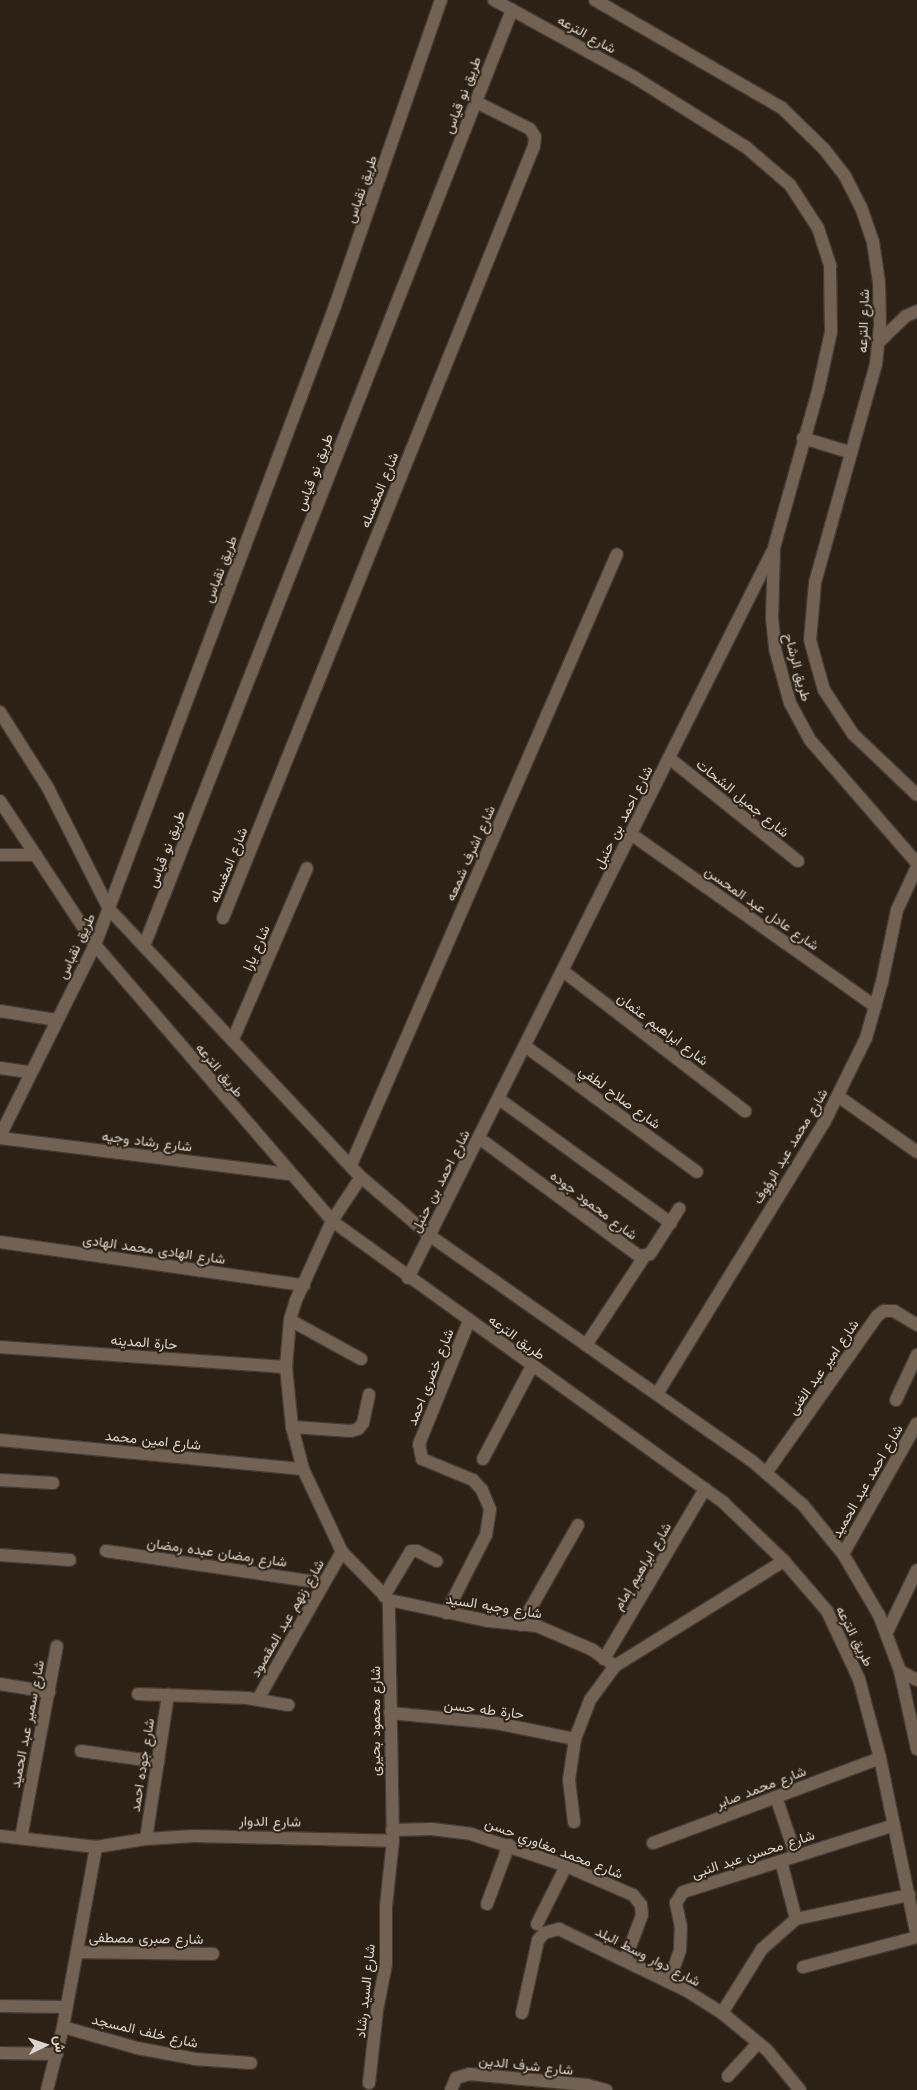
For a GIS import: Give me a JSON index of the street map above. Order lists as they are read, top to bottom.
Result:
{
  "streets": {
    "street": [
      "شارع الترعه",
      "طريق نو قياس",
      "طريق نقباس",
      "شارع المغسله",
      "طريق الرشاح",
      "شارع جميل الشحات",
      "شارع احمد بن حنبل",
      "شارع اشرف شمعه",
      "شارع عادل عبد المحسن",
      "شارع يارا",
      "شارع ابراهيم عثمان",
      "طريق الترعه",
      "شارع صلاح لطفي",
      "شارع رشاد وجيه",
      "شارع محمد عبد الرؤوف",
      "شارع محمود جوده",
      "شارع الهادى محمد الهادى",
      "حارة المدينه",
      "شارع امير عبد الغنى",
      "شارع خضرى احمد",
      "شارع امين محمد",
      "شارع احمد عبد الحميد",
      "شارع رمضان عبده رمضان",
      "شارع ابراهيم إمام",
      "شارع وجيه السيد",
      "شارع زنهم عبد المقصود",
      "حارة طه حسن",
      "شارع محمود بحيرى",
      "شارع سمير عبد الحميد",
      "شارع جوده احمد",
      "شارع محمد صابر",
      "شارع الدوار",
      "شارع محمد مغاوري حسن",
      "شارع محسن عبد النبى",
      "شارع صبرى مصطفى",
      "شارع دوار وسط البلد",
      "شارع السيد رشاد",
      "شارع خلف المسجد",
      "شارع شرف الدين"
    ]
  },
  "crossings": [
    ["شارع الترعه", "طريق نو قياس"],
    ["شارع الترعه", "طريق الرشاح"],
    ["طريق نو قياس", "شارع المغسله"],
    ["طريق نو قياس", "طريق الترعه"],
    ["طريق نقباس", "طريق الترعه"],
    ["طريق نقباس", "شارع رشاد وجيه"],
    ["طريق الرشاح", "شارع احمد بن حنبل"],
    ["شارع جميل الشحات", "شارع احمد بن حنبل"],
    ["شارع احمد بن حنبل", "شارع عادل عبد المحسن"],
    ["شارع احمد بن حنبل", "شارع ابراهيم عثمان"],
    ["شارع احمد بن حنبل", "طريق الترعه"],
    ["شارع احمد بن حنبل", "شارع صلاح لطفي"],
    ["شارع احمد بن حنبل", "شارع محمود جوده"],
    ["شارع اشرف شمعه", "طريق الترعه"],
    ["شارع عادل عبد المحسن", "شارع محمد عبد الرؤوف"],
    ["شارع يارا", "طريق الترعه"],
    ["طريق الترعه", "شارع رشاد وجيه"],
    ["طريق الترعه", "شارع محمد عبد الرؤوف"],
    ["طريق الترعه", "شارع امير عبد الغنى"],
    ["طريق الترعه", "شارع خضرى احمد"],
    ["طريق الترعه", "شارع احمد عبد الحميد"],
    ["طريق الترعه", "شارع ابراهيم إمام"],
    ["طريق الترعه", "شارع محمد صابر"],
    ["طريق الترعه", "شارع محسن عبد النبى"],
    ["شارع خضرى احمد", "شارع وجيه السيد"],
    ["شارع رمضان عبده رمضان", "شارع زنهم عبد المقصود"],
    ["شارع ابراهيم إمام", "شارع وجيه السيد"],
    ["شارع ابراهيم إمام", "حارة طه حسن"],
    ["شارع وجيه السيد", "شارع محمود بحيرى"],
    ["حارة طه حسن", "شارع محمود بحيرى"],
    ["شارع محمود بحيرى", "شارع الدوار"],
    ["شارع محمود بحيرى", "شارع محمد مغاوري حسن"],
    ["شارع محمود بحيرى", "شارع السيد رشاد"],
    ["شارع سمير عبد الحميد", "شارع الدوار"],
    ["شارع جوده احمد", "شارع الدوار"],
    ["شارع الدوار", "شارع محمد مغاوري حسن"],
    ["شارع الدوار", "شارع السيد رشاد"],
    ["شارع محمد مغاوري حسن", "شارع دوار وسط البلد"],
    ["شارع محمد مغاوري حسن", "شارع السيد رشاد"],
    ["شارع محسن عبد النبى", "شارع دوار وسط البلد"]
  ],
  "north": "right"
}
